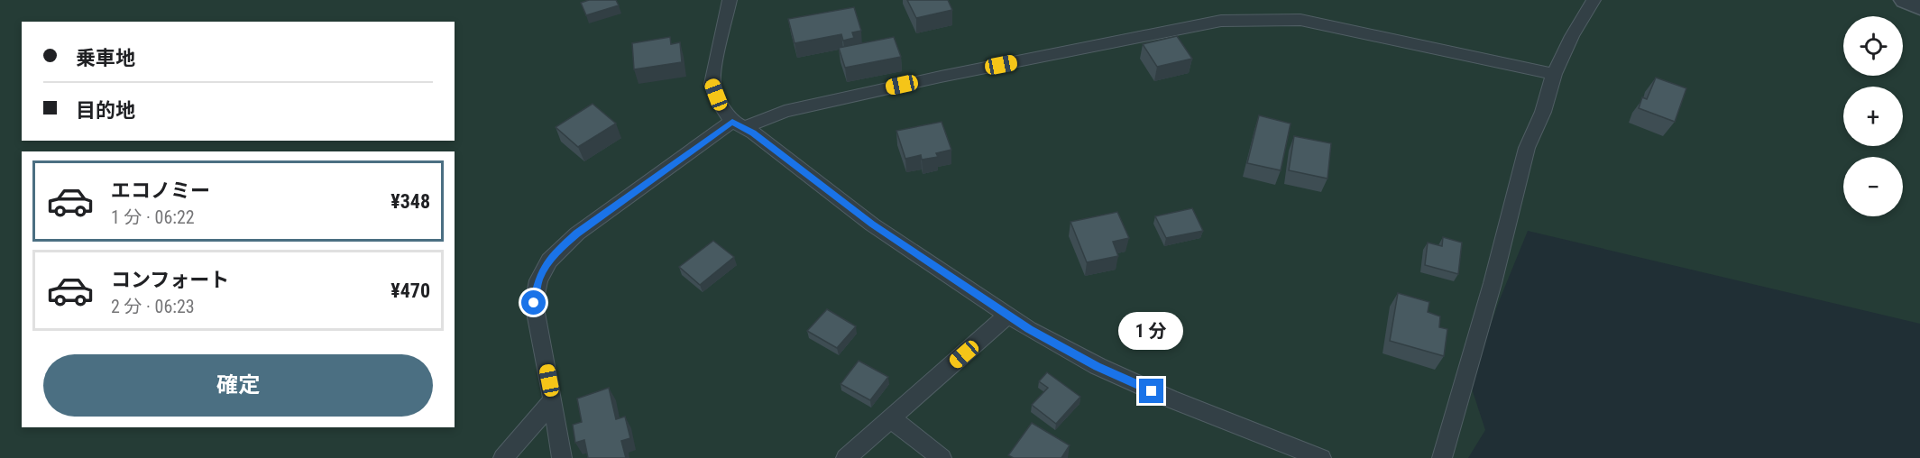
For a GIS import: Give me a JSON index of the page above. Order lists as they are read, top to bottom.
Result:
{
  "page": {
    "map_buttons": ["+", "−"],
    "banner": ["乗車地", "目的地"],
    "list": [
      {
        "name": "エコノミー",
        "note": "1 分 · 06:22",
        "value": "¥348"
      },
      {
        "name": "コンフォート",
        "note": "2 分 · 06:23",
        "value": "¥470"
      }
    ],
    "bubble": "1 分",
    "buttons": "確定"
  }
}
